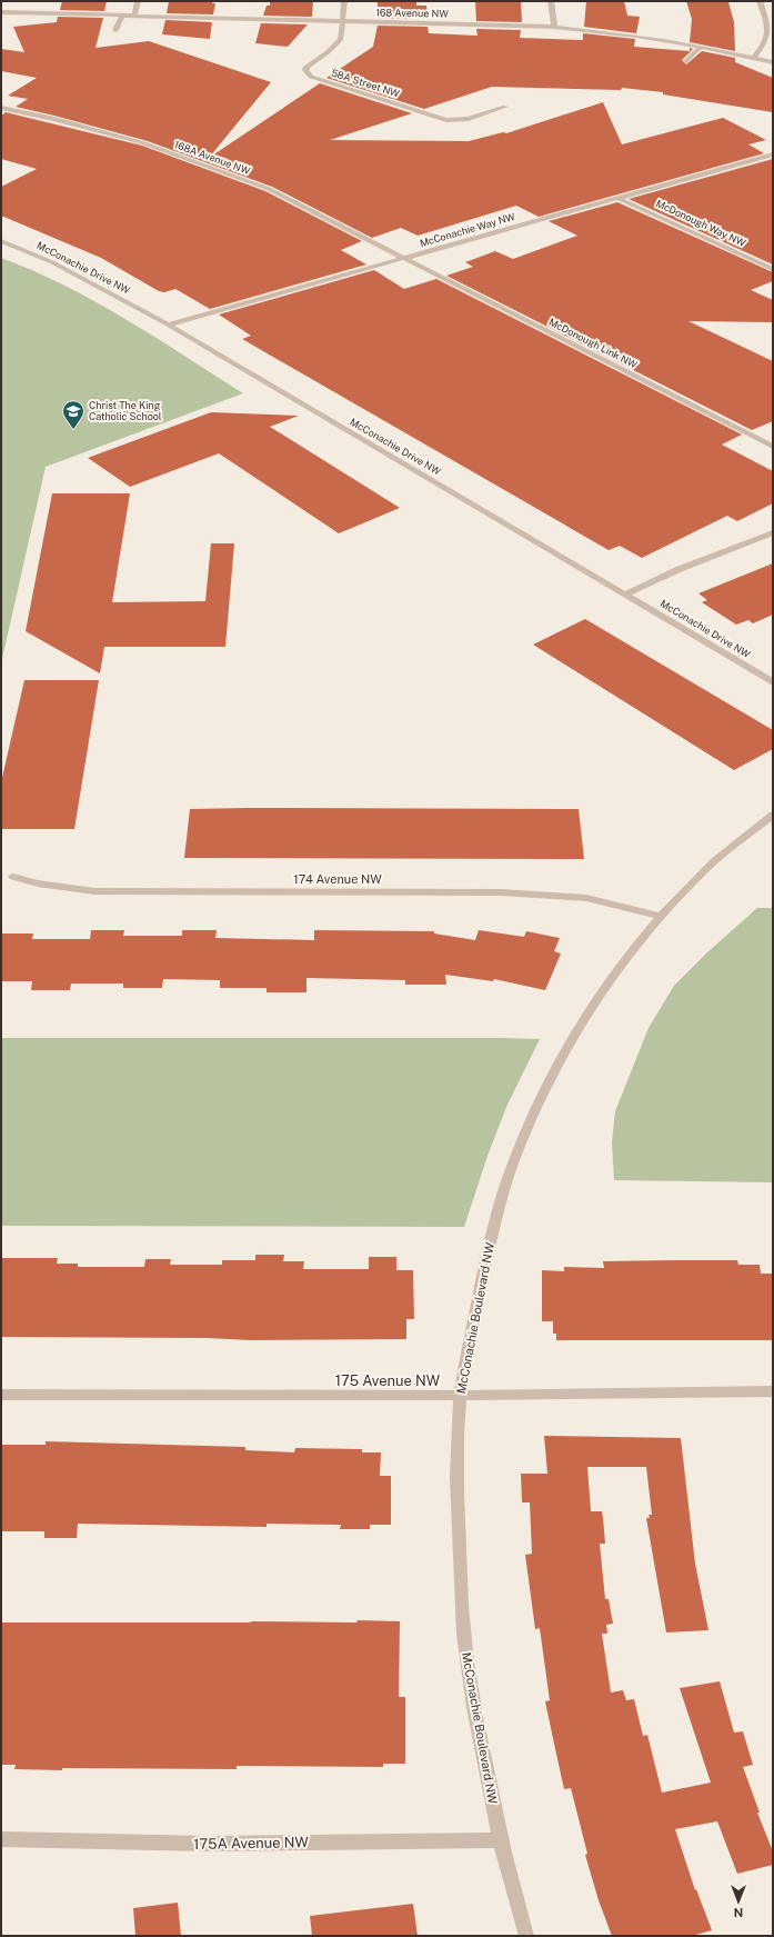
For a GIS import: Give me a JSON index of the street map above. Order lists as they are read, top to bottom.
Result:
{
  "streets": {
    "street": [
      "168 Avenue NW",
      "58A Street NW",
      "168A Avenue NW",
      "McDonough Way NW",
      "McConachie Way NW",
      "McConachie Drive NW",
      "McDonough Link NW",
      "174 Avenue NW",
      "McConachie Boulevard NW",
      "175 Avenue NW",
      "175A Avenue NW"
    ]
  },
  "crossings": [
    ["168 Avenue NW", "58A Street NW"],
    ["168A Avenue NW", "McConachie Way NW"],
    ["168A Avenue NW", "McDonough Link NW"],
    ["McDonough Way NW", "McConachie Way NW"],
    ["McConachie Way NW", "McConachie Drive NW"],
    ["McConachie Way NW", "McDonough Link NW"],
    ["174 Avenue NW", "McConachie Boulevard NW"],
    ["McConachie Boulevard NW", "175 Avenue NW"],
    ["McConachie Boulevard NW", "175A Avenue NW"]
  ],
  "places": {
    "school or university": ["Christ The King Catholic School"]
  },
  "north": "bottom"
}
